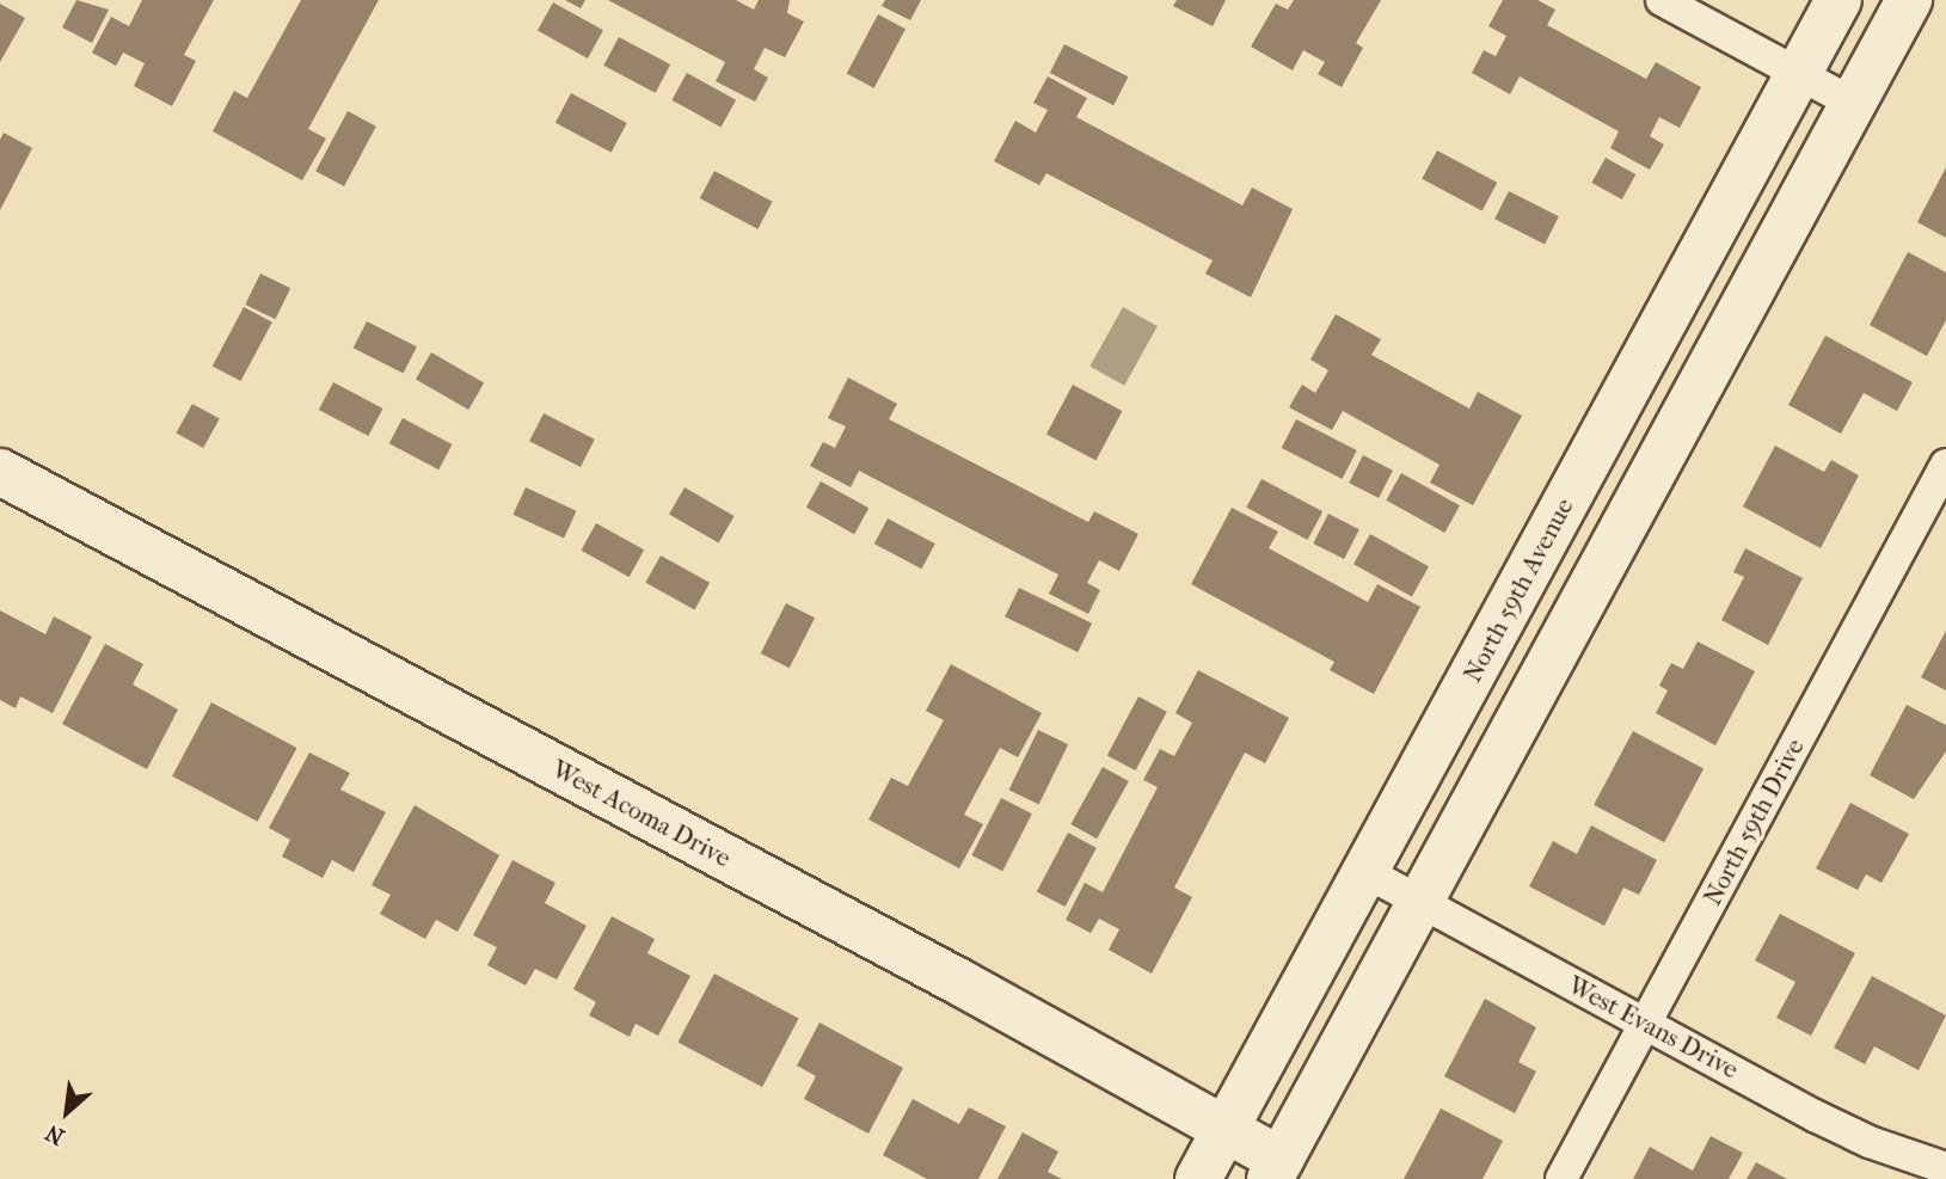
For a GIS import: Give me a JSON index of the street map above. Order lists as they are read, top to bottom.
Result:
{
  "streets": {
    "main road": ["North 59th Avenue", "West Acoma Drive"],
    "street": ["North 59th Drive", "West Evans Drive"]
  },
  "crossings": [
    ["North 59th Avenue", "West Acoma Drive"],
    ["North 59th Avenue", "West Evans Drive"],
    ["North 59th Drive", "West Evans Drive"]
  ],
  "north": "bottom left"
}
